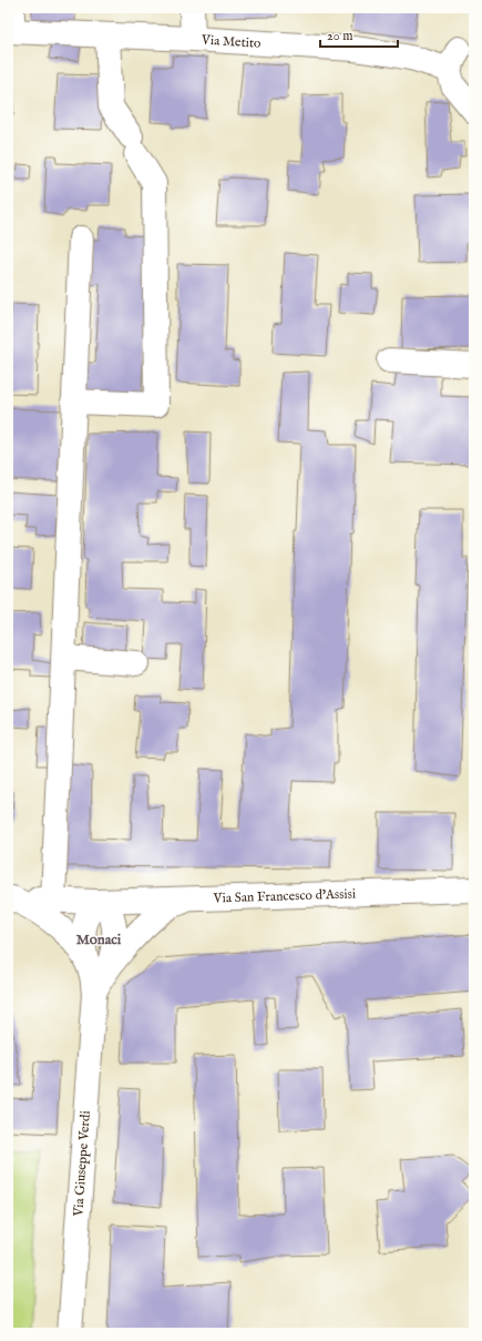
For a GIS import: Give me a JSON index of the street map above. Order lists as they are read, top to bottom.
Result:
{
  "streets": {
    "street": ["Via Metito", "Via San Francesco d'Assisi", "Via Giuseppe Verdi"]
  },
  "districts": ["Monaci"],
  "scale_bar": "20 m"
}
